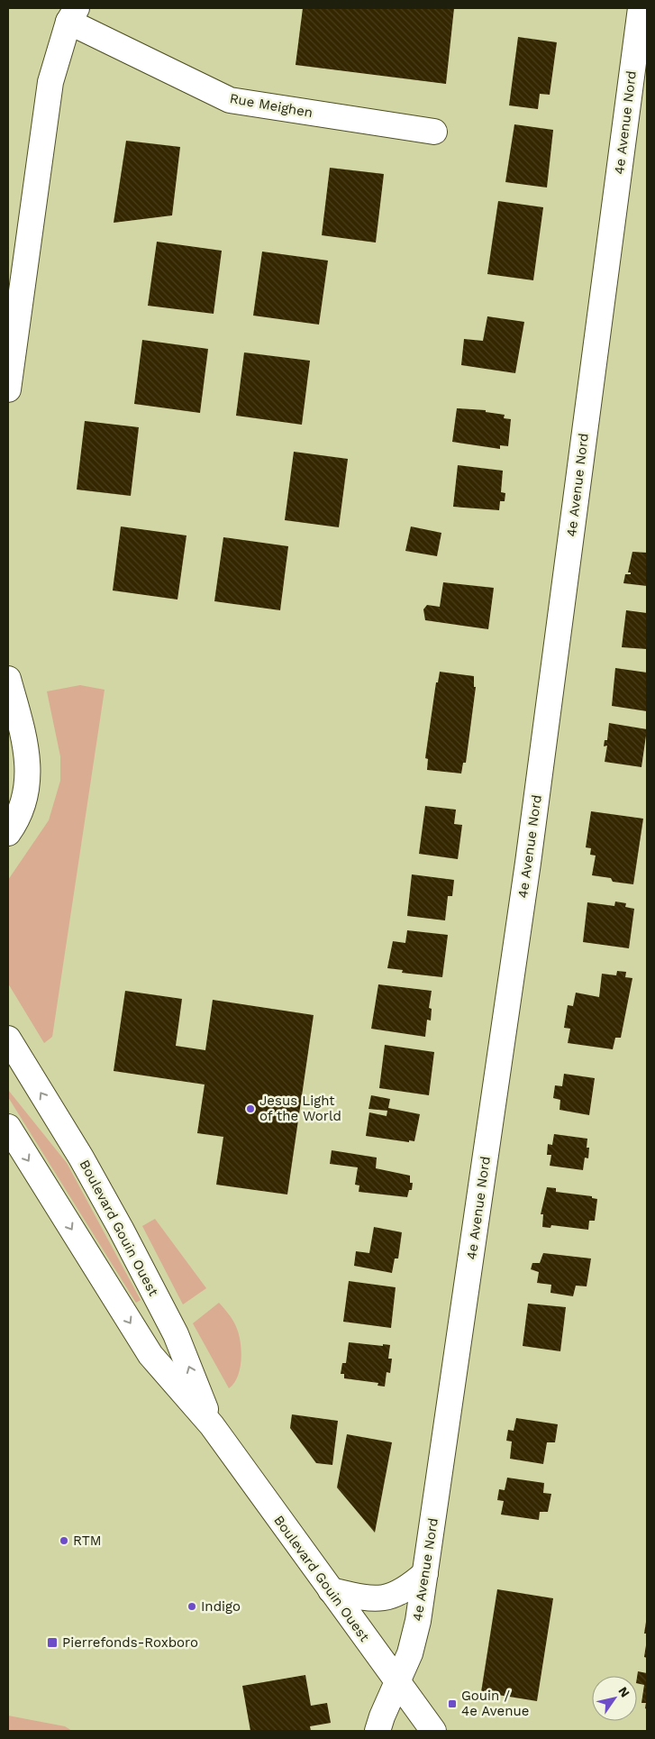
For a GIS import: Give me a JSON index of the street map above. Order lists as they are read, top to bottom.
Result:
{
  "streets": {
    "street": ["Rue Meighen", "4e Avenue Nord", "Boulevard Gouin Ouest"]
  },
  "crossings": [
    ["4e Avenue Nord", "Boulevard Gouin Ouest"]
  ],
  "places": {
    "other": ["Jesus Light of the World", "RTM", "Indigo"],
    "transit": ["Pierrefonds-Roxboro", "Gouin / 4e Avenue"]
  },
  "north": "top right"
}
